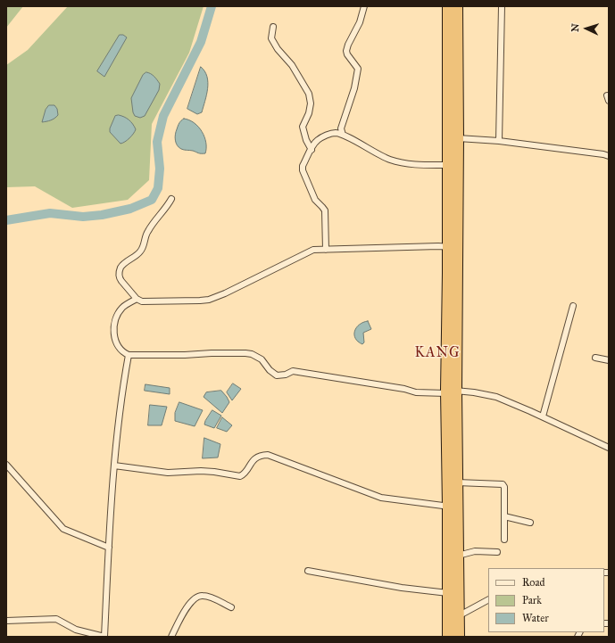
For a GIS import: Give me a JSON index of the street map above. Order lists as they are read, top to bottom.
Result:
{
  "districts": ["KANG"],
  "legend": ["Road", "Park", "Water"],
  "north": "left"
}
